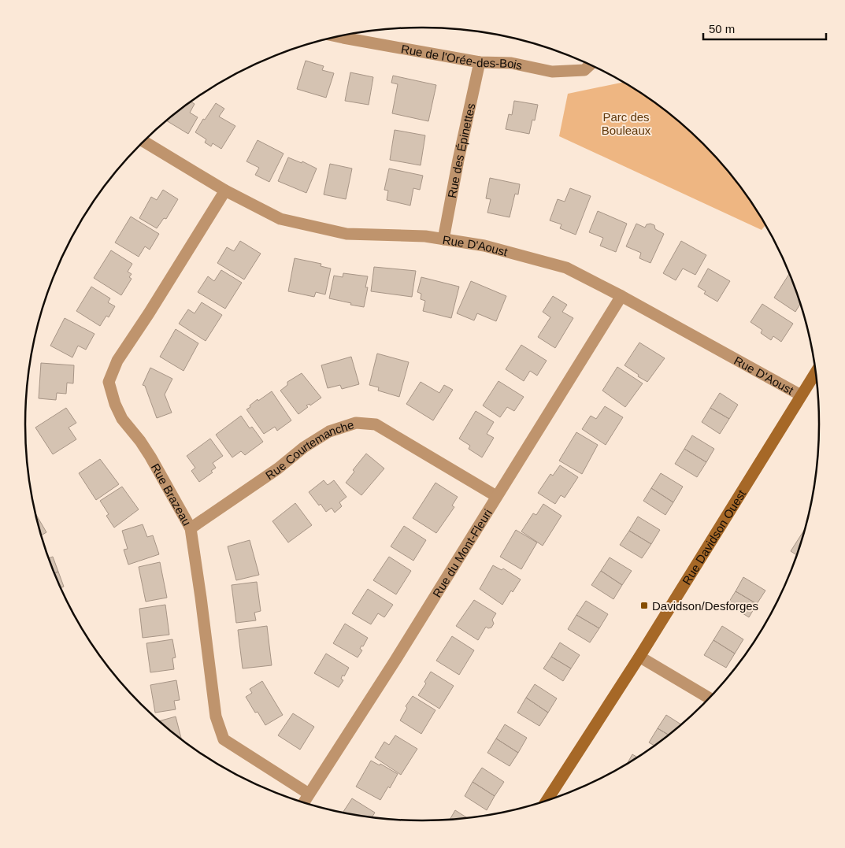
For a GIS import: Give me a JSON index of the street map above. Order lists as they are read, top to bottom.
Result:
{
  "streets": {
    "street": [
      "Rue de l'Orée-des-Bois",
      "Rue des Épinettes",
      "Rue D'Aoust",
      "Rue Courtemanche",
      "Rue Brazeau",
      "Rue Davidson Ouest",
      "Rue du Mont-Fleuri"
    ]
  },
  "crossings": [
    ["Rue de l'Orée-des-Bois", "Rue des Épinettes"],
    ["Rue des Épinettes", "Rue D'Aoust"],
    ["Rue D'Aoust", "Rue Brazeau"],
    ["Rue D'Aoust", "Rue Davidson Ouest"],
    ["Rue D'Aoust", "Rue du Mont-Fleuri"],
    ["Rue Courtemanche", "Rue Brazeau"],
    ["Rue Courtemanche", "Rue du Mont-Fleuri"],
    ["Rue Brazeau", "Rue du Mont-Fleuri"]
  ],
  "parks": ["Parc des Bouleaux"],
  "places": {
    "transit": ["Davidson/Desforges"]
  },
  "scale_bar": "50 m"
}
